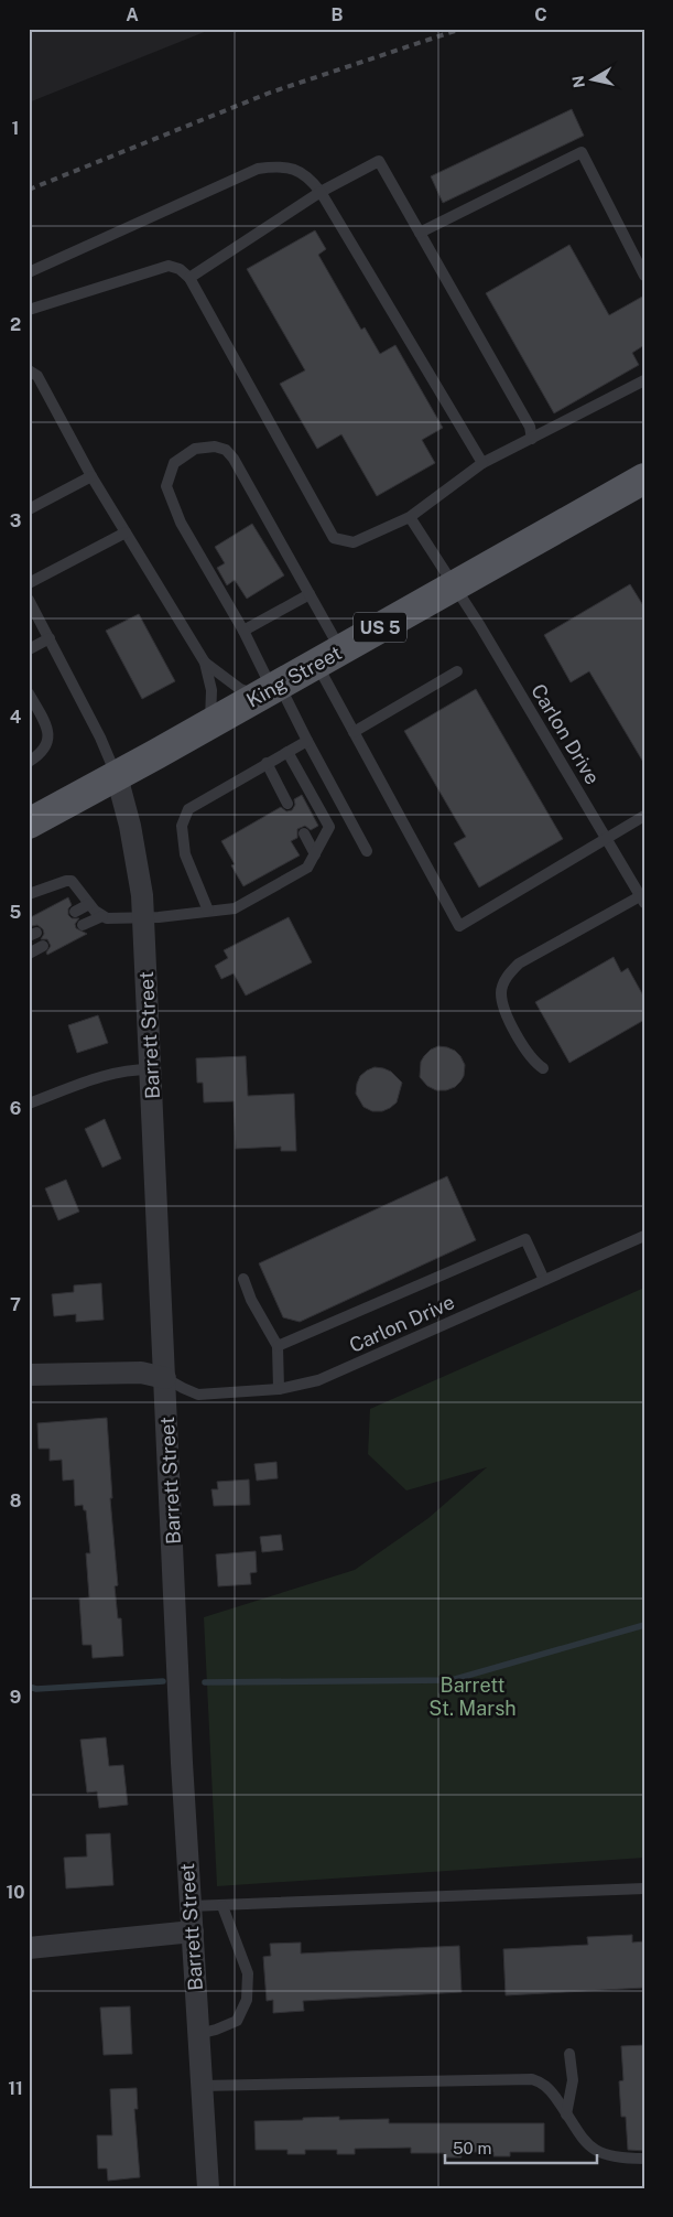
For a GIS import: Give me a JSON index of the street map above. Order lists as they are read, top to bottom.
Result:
{
  "streets": {
    "main road": ["US 5", "King Street"],
    "street": ["Barrett Street"],
    "lane": ["Carlon Drive"]
  },
  "crossings": [
    ["King Street", "Carlon Drive"],
    ["King Street", "Barrett Street"],
    ["Carlon Drive", "Barrett Street"]
  ],
  "parks": ["Barrett St. Marsh"],
  "scale_bar": "50 m",
  "north": "left",
  "grid": {
    "columns": ["A", "B", "C"],
    "rows": [
      "1",
      "2",
      "3",
      "4",
      "5",
      "6",
      "7",
      "8",
      "9",
      "10",
      "11"
    ]
  }
}
